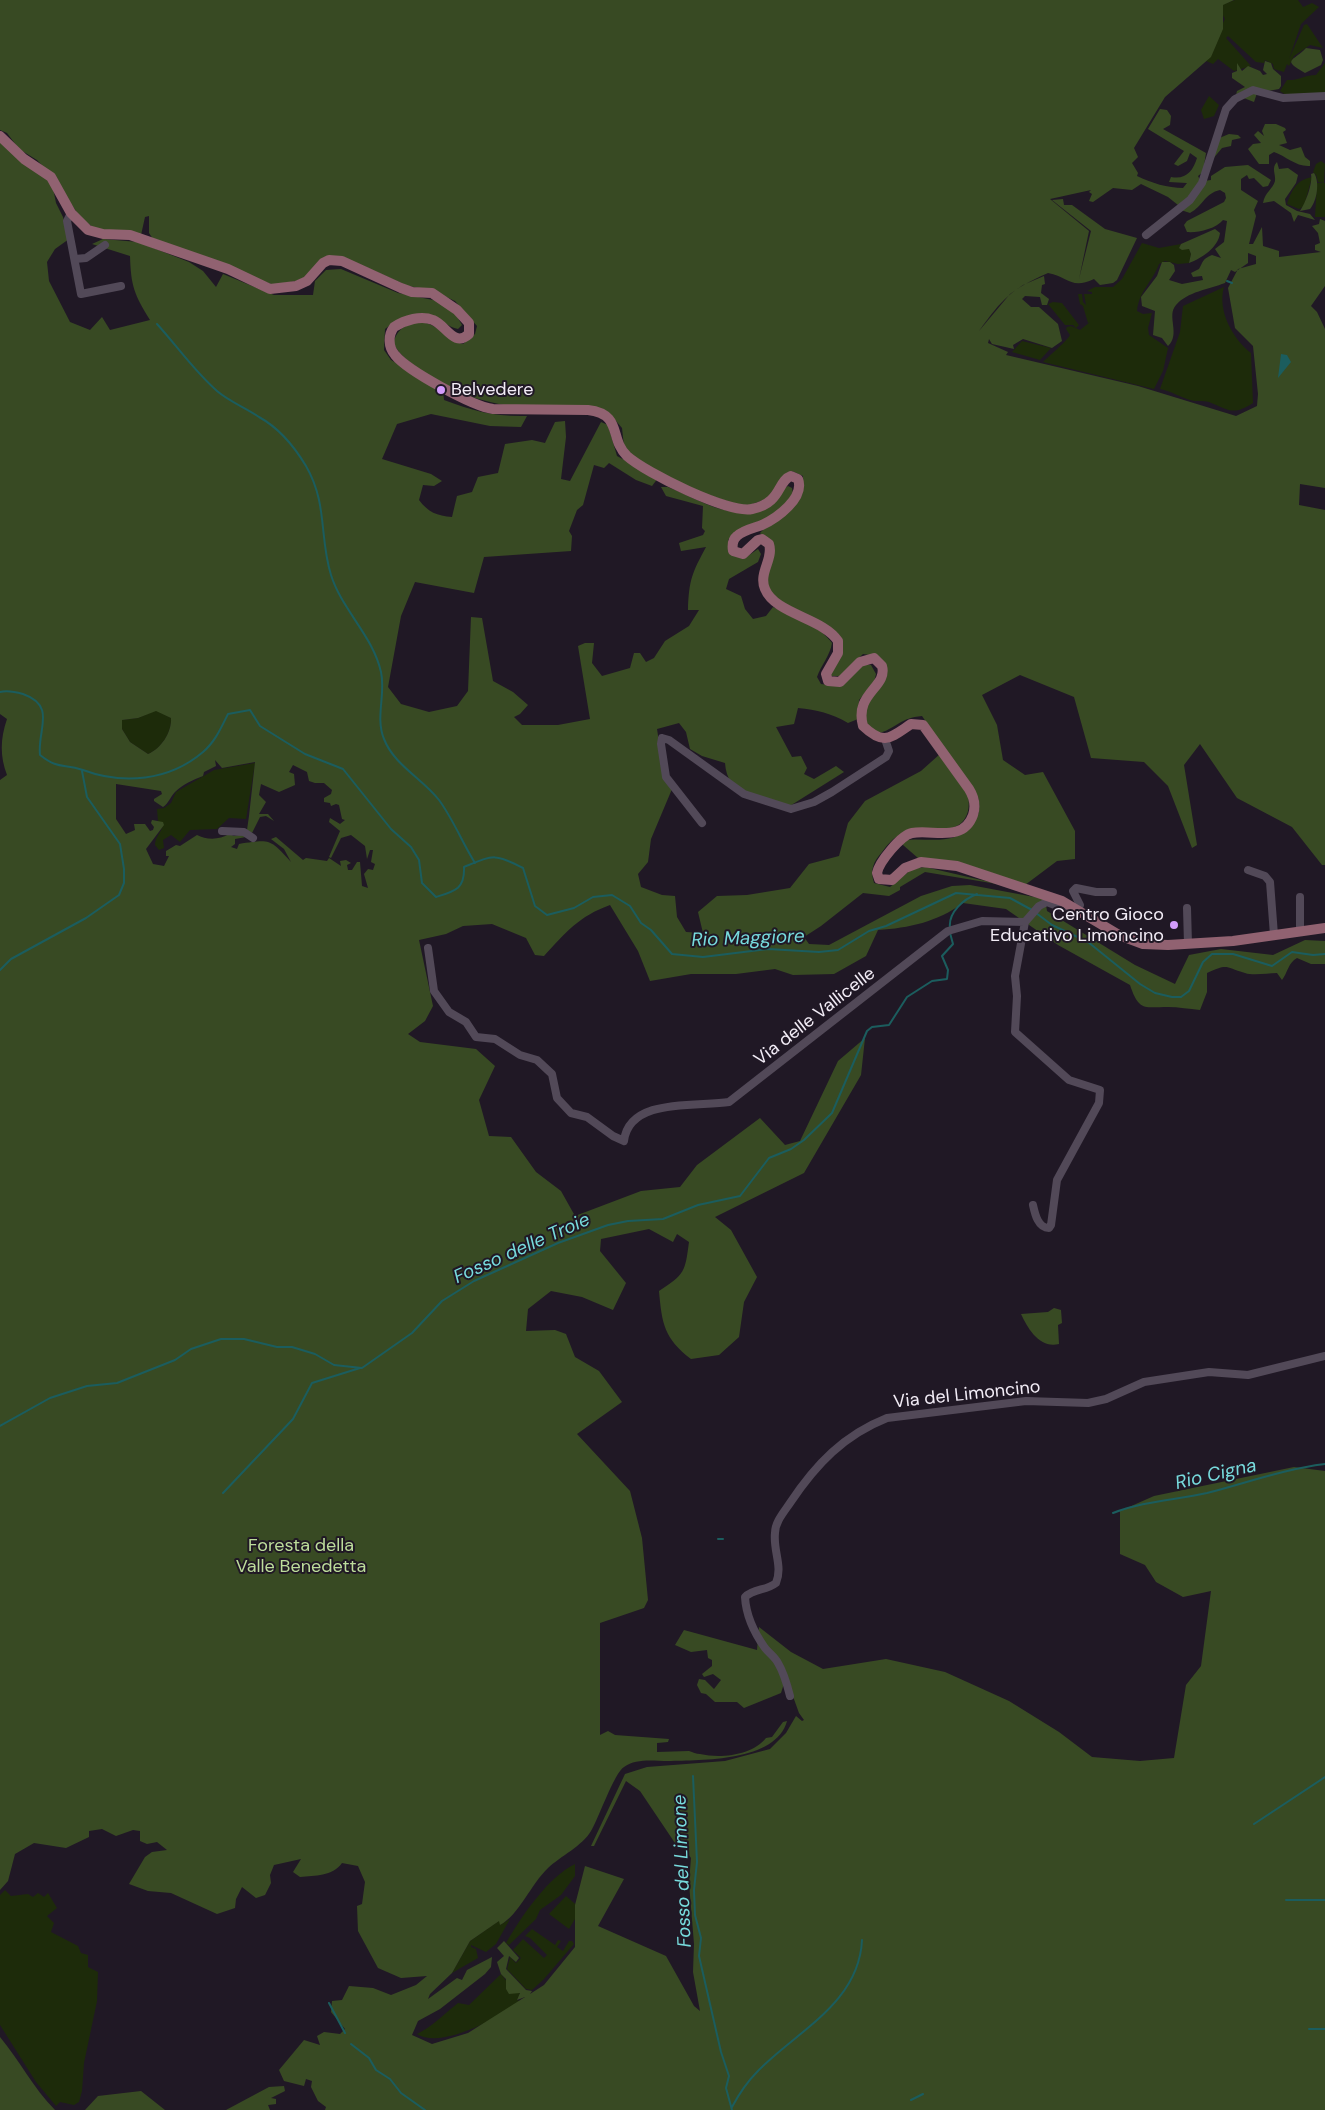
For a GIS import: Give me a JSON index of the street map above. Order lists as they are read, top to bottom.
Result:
{
  "streets": {
    "street": ["Via delle Vallicelle", "Via del Limoncino"]
  },
  "water": [
    "Rio Maggiore",
    "Fosso delle Troie",
    "Rio Cigna",
    "Fosso del Limone"
  ],
  "parks": ["Foresta della Valle Benedetta"],
  "places": ["Belvedere", "Centro Gioco Educativo Limoncino"]
}
